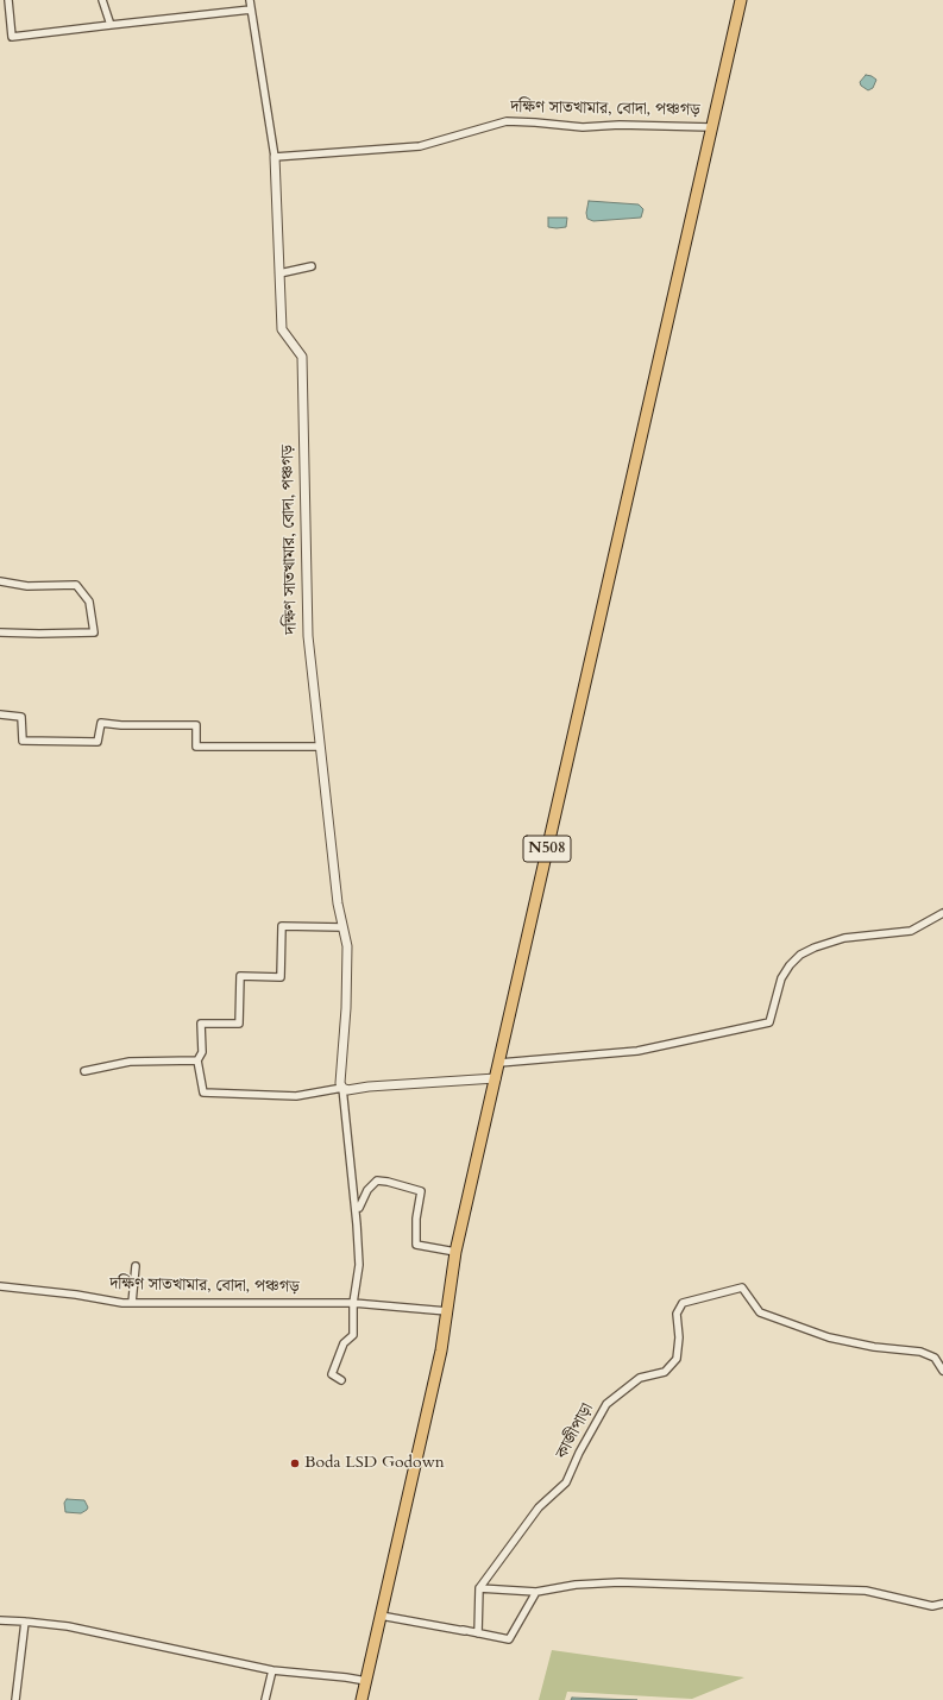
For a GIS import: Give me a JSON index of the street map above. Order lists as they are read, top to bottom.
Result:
{
  "streets": {
    "highway": ["N508"],
    "street": ["দক্ষিণ সাতখামার, বোদা, পঞ্চগড়", "কাজীপাড়া"]
  },
  "crossings": [
    ["দক্ষিণ সাতখামার, বোদা, পঞ্চগড়", "N508"]
  ],
  "places": ["Boda LSD Godown"]
}
